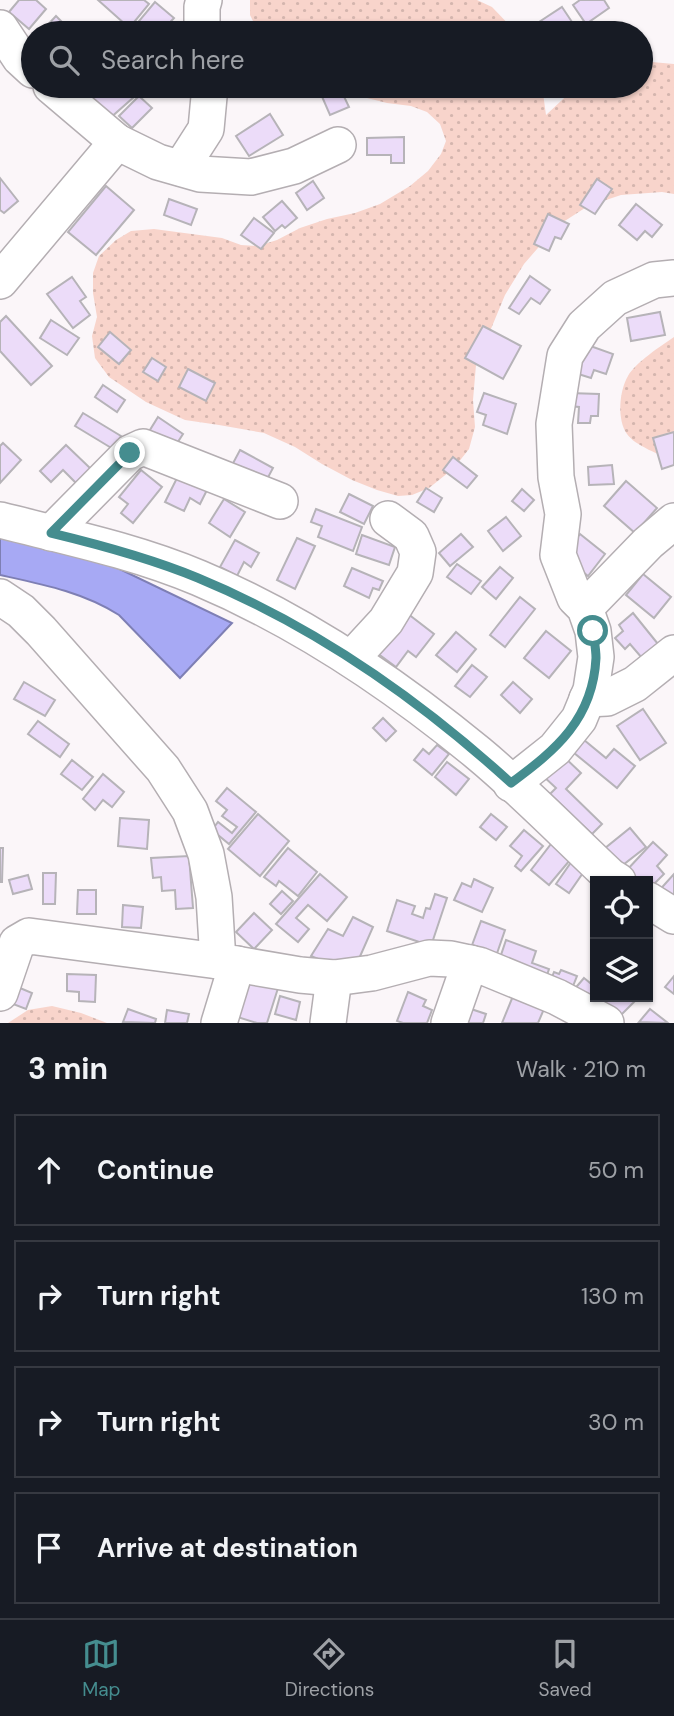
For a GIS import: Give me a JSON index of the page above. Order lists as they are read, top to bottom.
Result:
{
  "page": {
    "search": "Search here",
    "heading": ["3 min", "Walk · 210 m"],
    "list": [
      ["Continue", "50 m"],
      ["Turn right", "130 m"],
      ["Turn right", "30 m"],
      "Arrive at destination"
    ],
    "nav": ["Map", "Directions", "Saved"]
  }
}
